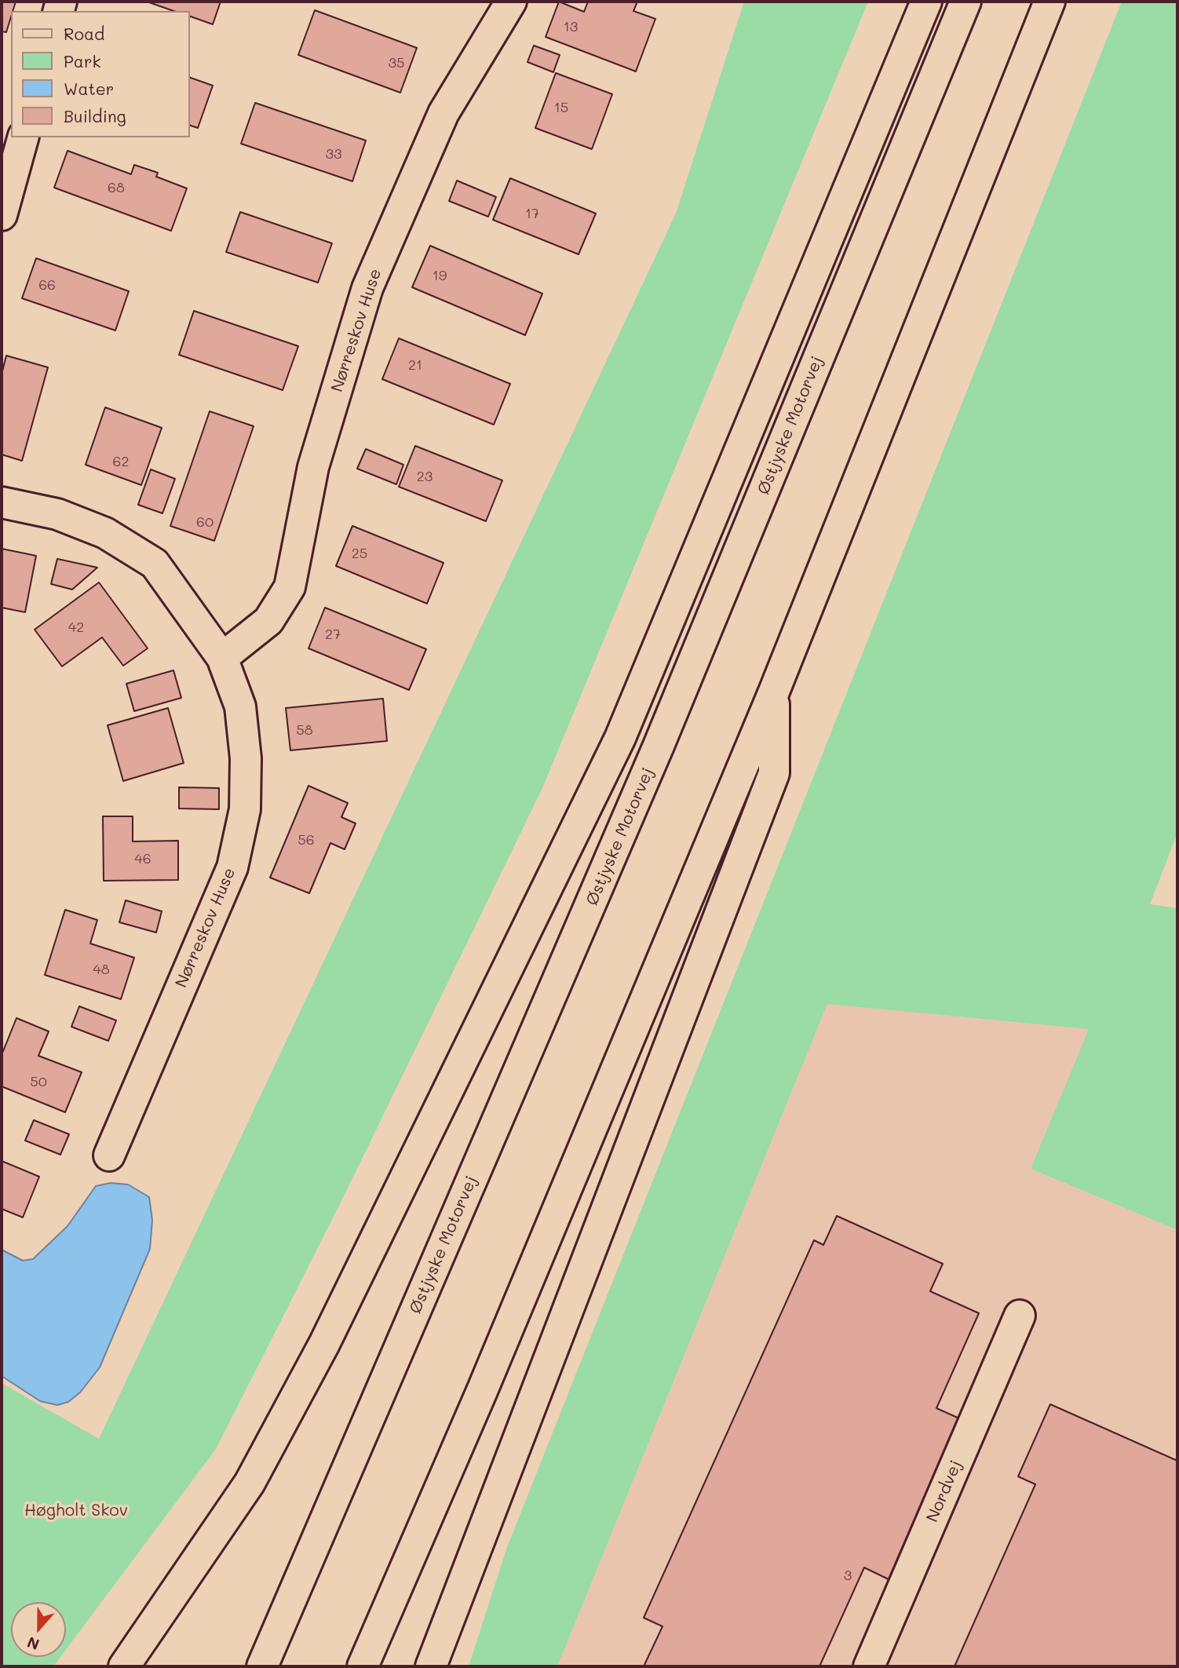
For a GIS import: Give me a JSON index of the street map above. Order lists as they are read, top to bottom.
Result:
{
  "streets": {
    "main road": ["Nørreskov Huse", "Østjyske Motorvej", "Nordvej"]
  },
  "parks": ["Høgholt Skov"],
  "house_numbers": [
    "13",
    "35",
    "15",
    "33",
    "68",
    "17",
    "19",
    "66",
    "21",
    "62",
    "23",
    "60",
    "25",
    "42",
    "27",
    "58",
    "56",
    "46",
    "48",
    "50",
    "3"
  ],
  "legend": [
    "Road",
    "Park",
    "Water",
    "Building"
  ],
  "north": "bottom"
}
